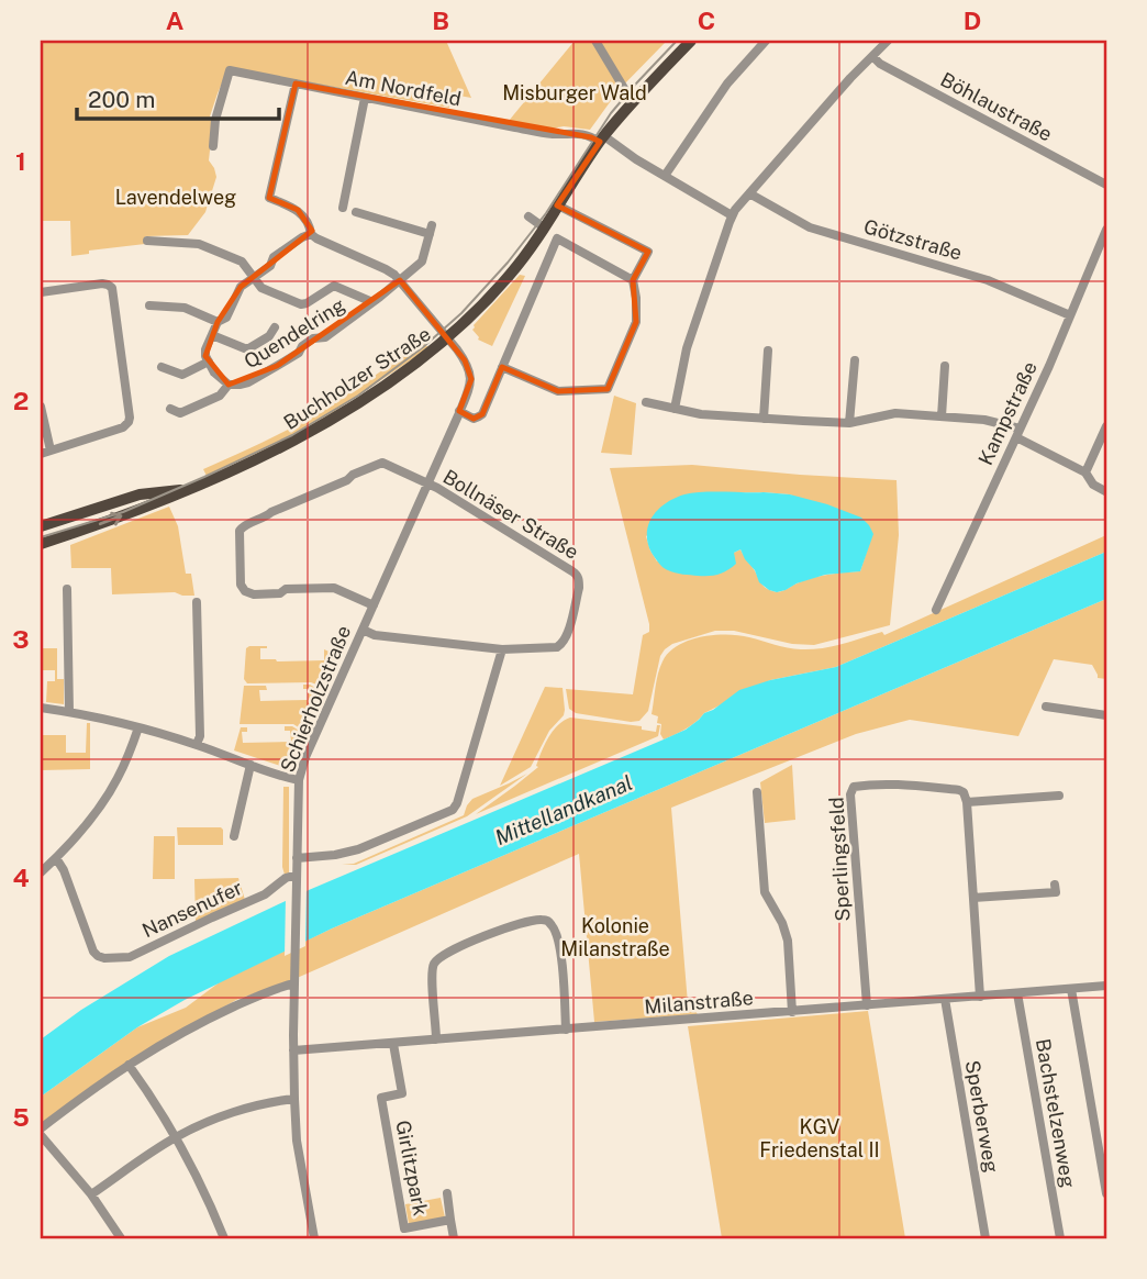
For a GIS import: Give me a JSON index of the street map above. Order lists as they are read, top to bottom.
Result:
{
  "streets": {
    "main road": ["Buchholzer Straße"],
    "street": [
      "Am Nordfeld",
      "Böhlaustraße",
      "Götzstraße",
      "Quendelring",
      "Kampstraße",
      "Bollnäser Straße",
      "Schierholzstraße",
      "Sperlingsfeld",
      "Nansenufer",
      "Milanstraße",
      "Bachstelzenweg",
      "Sperberweg",
      "Girlitzpark"
    ]
  },
  "crossings": [
    ["Am Nordfeld", "Buchholzer Straße"],
    ["Götzstraße", "Kampstraße"],
    ["Buchholzer Straße", "Schierholzstraße"],
    ["Bollnäser Straße", "Schierholzstraße"],
    ["Schierholzstraße", "Nansenufer"],
    ["Schierholzstraße", "Milanstraße"],
    ["Sperlingsfeld", "Milanstraße"],
    ["Milanstraße", "Bachstelzenweg"],
    ["Milanstraße", "Sperberweg"],
    ["Milanstraße", "Girlitzpark"]
  ],
  "water": ["Mittellandkanal"],
  "parks": [
    "Misburger Wald",
    "Lavendelweg",
    "Kolonie Milanstraße",
    "KGV Friedenstal II"
  ],
  "scale_bar": "200 m",
  "grid": {
    "columns": [
      "A",
      "B",
      "C",
      "D"
    ],
    "rows": [
      "1",
      "2",
      "3",
      "4",
      "5"
    ]
  }
}
